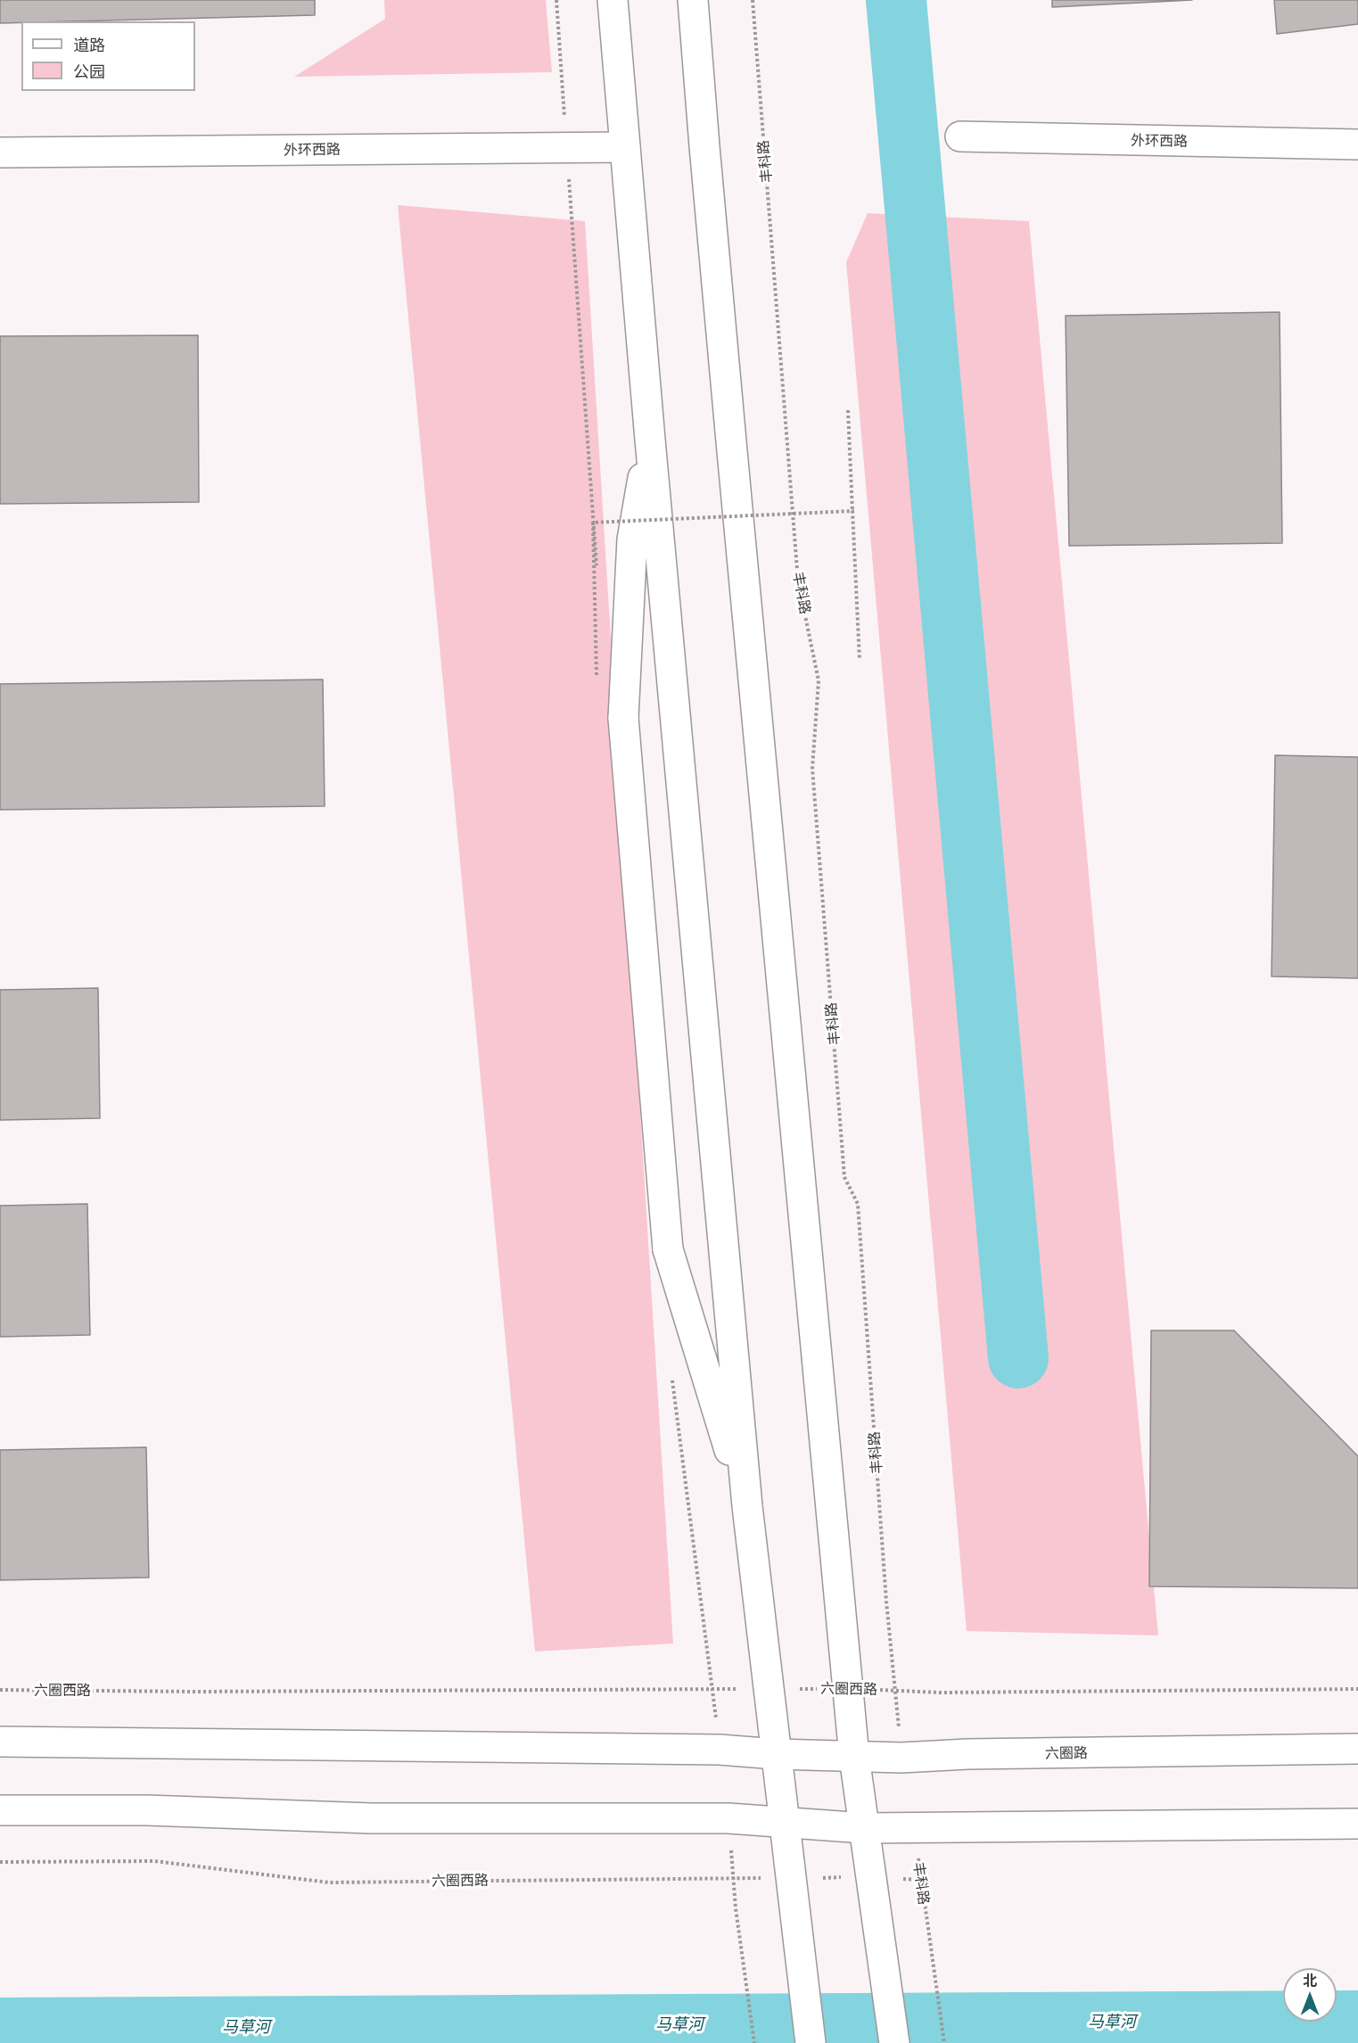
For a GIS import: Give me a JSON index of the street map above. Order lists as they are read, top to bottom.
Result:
{
  "streets": {
    "main road": ["外环西路", "六圈路"],
    "path": ["丰科路", "六圈西路"]
  },
  "crossings": [
    ["丰科路", "六圈西路"],
    ["丰科路", "六圈路"]
  ],
  "water": ["马草河"],
  "legend": ["道路", "公园"],
  "north": "top"
}
